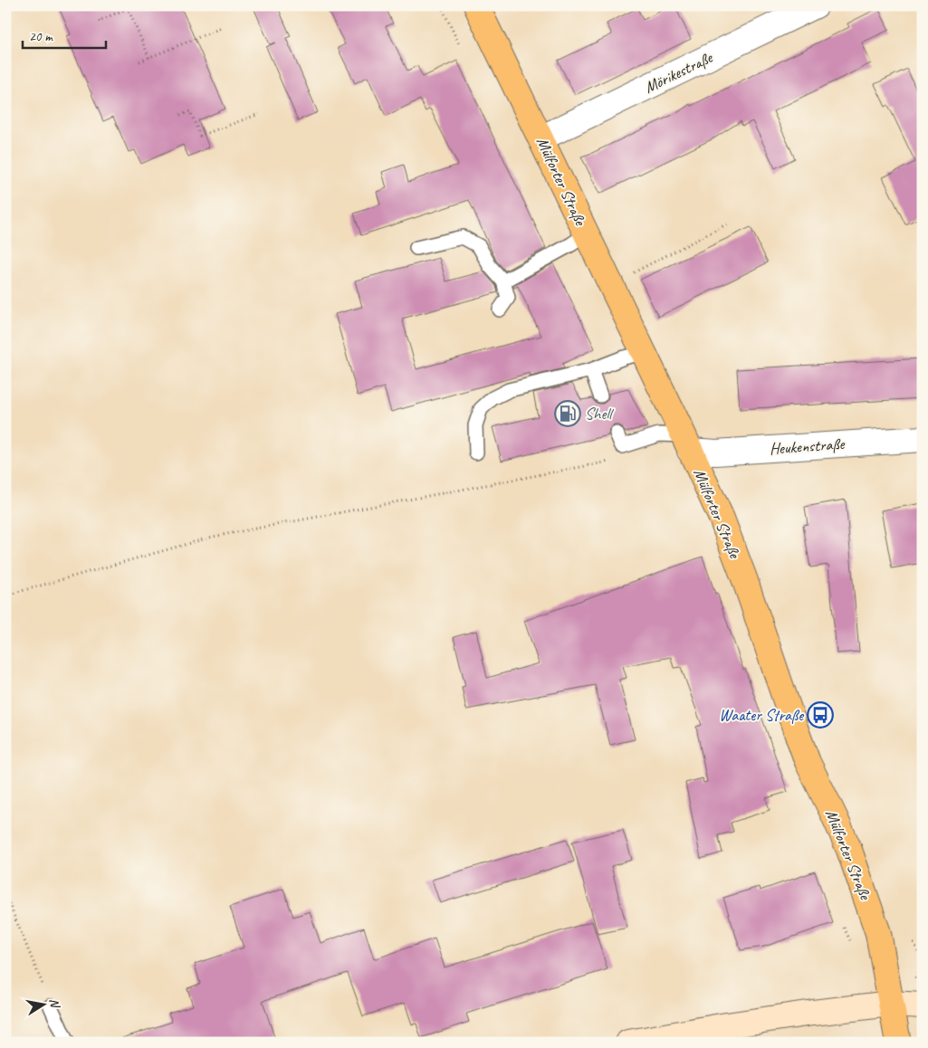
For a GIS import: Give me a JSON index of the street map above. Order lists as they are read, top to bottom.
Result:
{
  "streets": {
    "main road": ["Mülforter Straße"],
    "street": ["Mörikestraße", "Heukenstraße"]
  },
  "crossings": [
    ["Mörikestraße", "Mülforter Straße"],
    ["Mülforter Straße", "Heukenstraße"]
  ],
  "places": {
    "fuel station": ["Shell"],
    "bus stop": ["Waater Straße"]
  },
  "scale_bar": "20 m",
  "north": "right"
}
